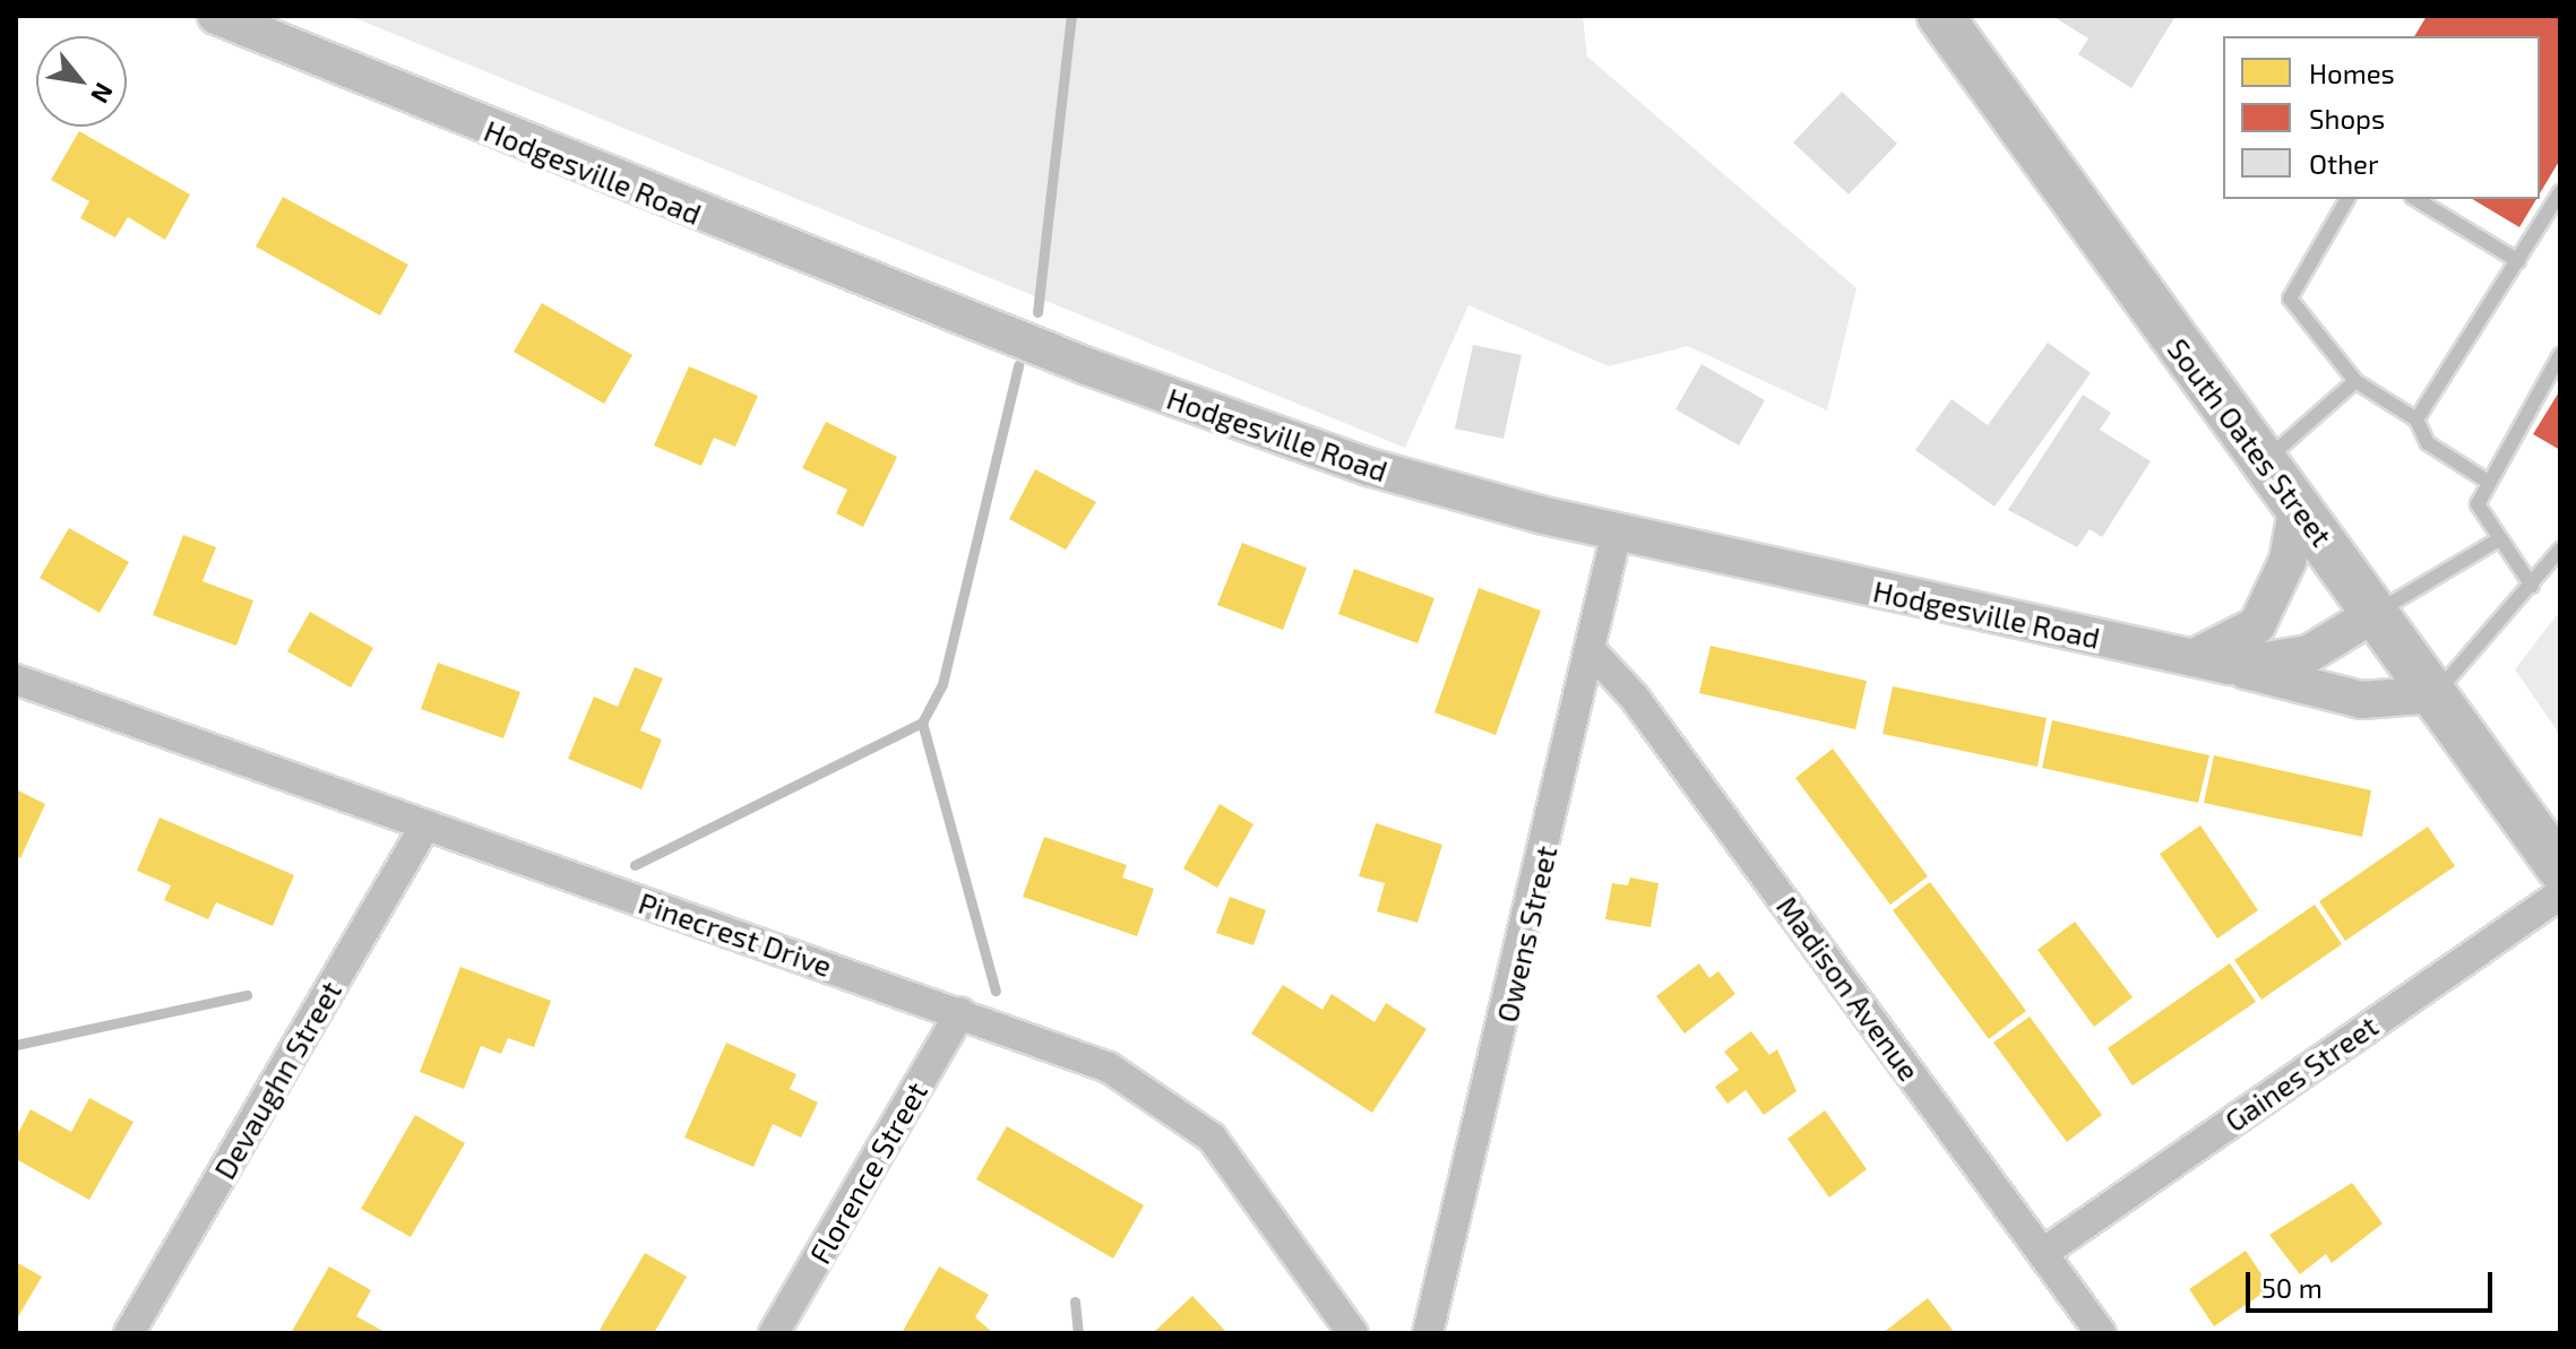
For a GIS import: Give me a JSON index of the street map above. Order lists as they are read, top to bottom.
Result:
{
  "streets": {
    "main road": ["South Oates Street"],
    "street": [
      "Hodgesville Road",
      "Pinecrest Drive",
      "Owens Street",
      "Madison Avenue",
      "Gaines Street",
      "Devaughn Street",
      "Florence Street"
    ]
  },
  "crossings": [
    ["Hodgesville Road", "South Oates Street"],
    ["Hodgesville Road", "Owens Street"],
    ["Pinecrest Drive", "Devaughn Street"],
    ["Pinecrest Drive", "Florence Street"],
    ["Owens Street", "Madison Avenue"],
    ["Madison Avenue", "Gaines Street"]
  ],
  "legend": ["Homes", "Shops", "Other"],
  "scale_bar": "50 m",
  "north": "bottom right"
}
